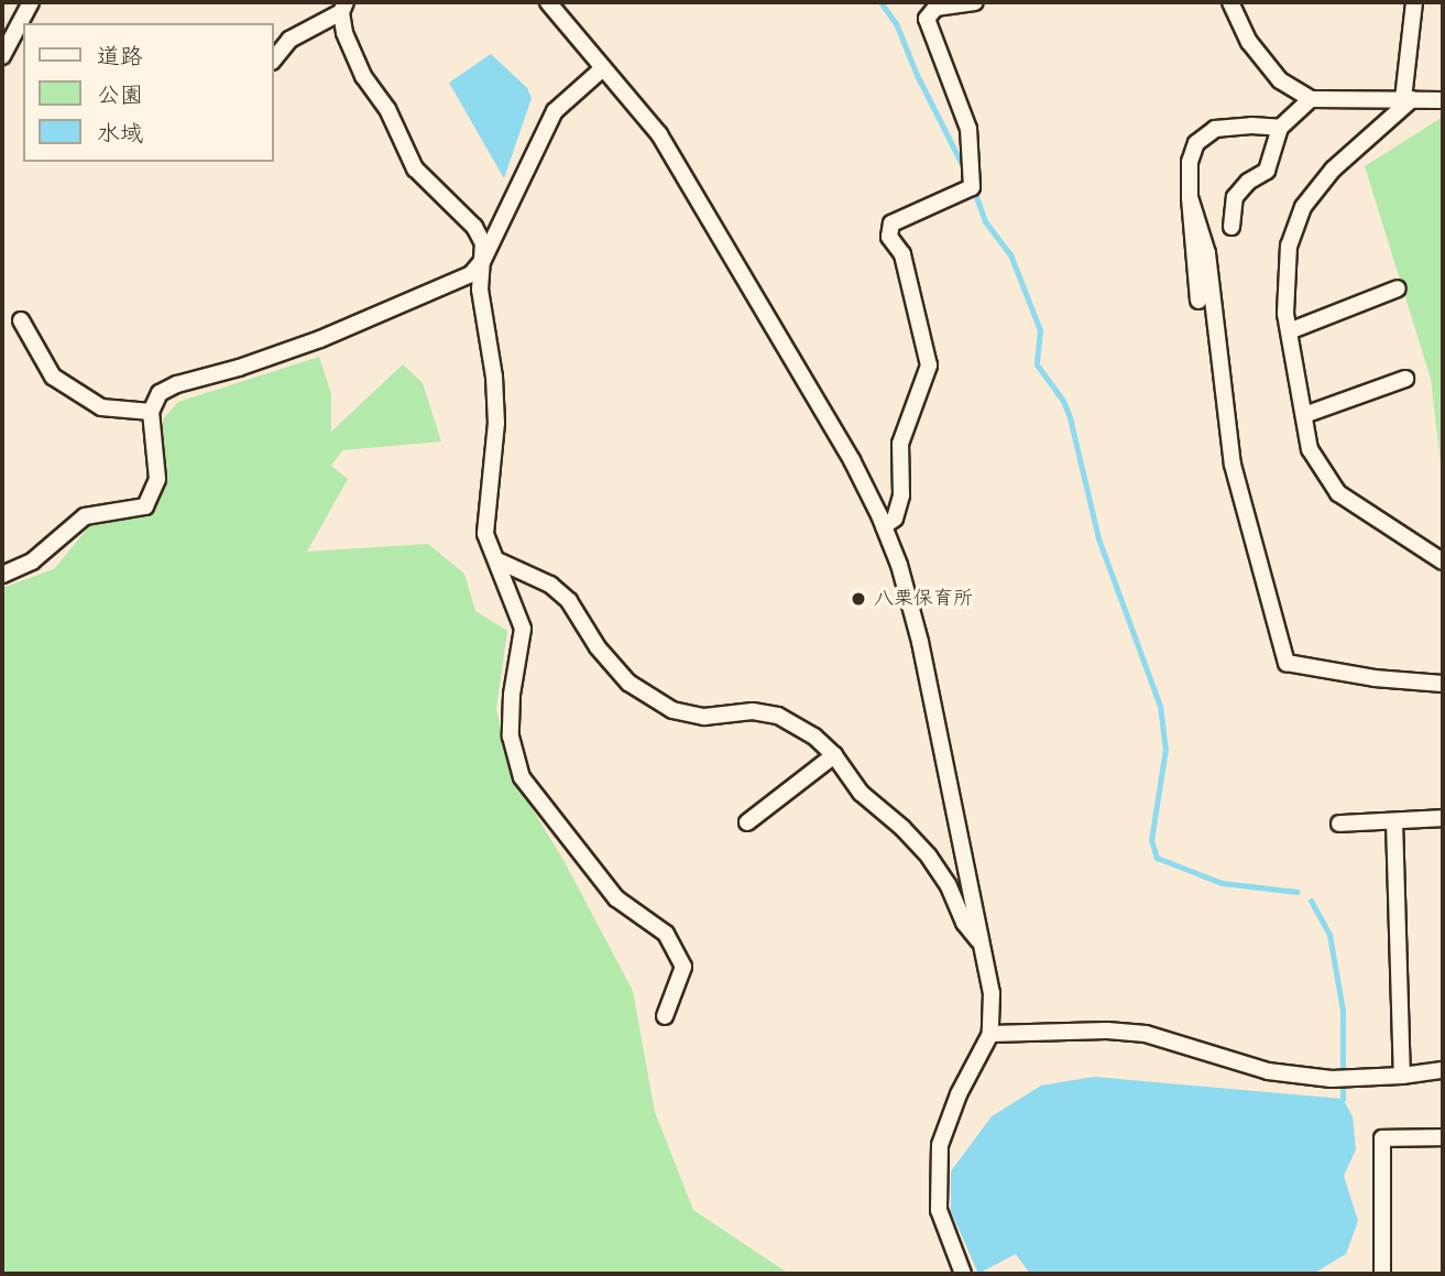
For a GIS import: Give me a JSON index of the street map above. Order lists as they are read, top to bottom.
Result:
{
  "places": ["八栗保育所"],
  "legend": ["道路", "公園", "水域"]
}
